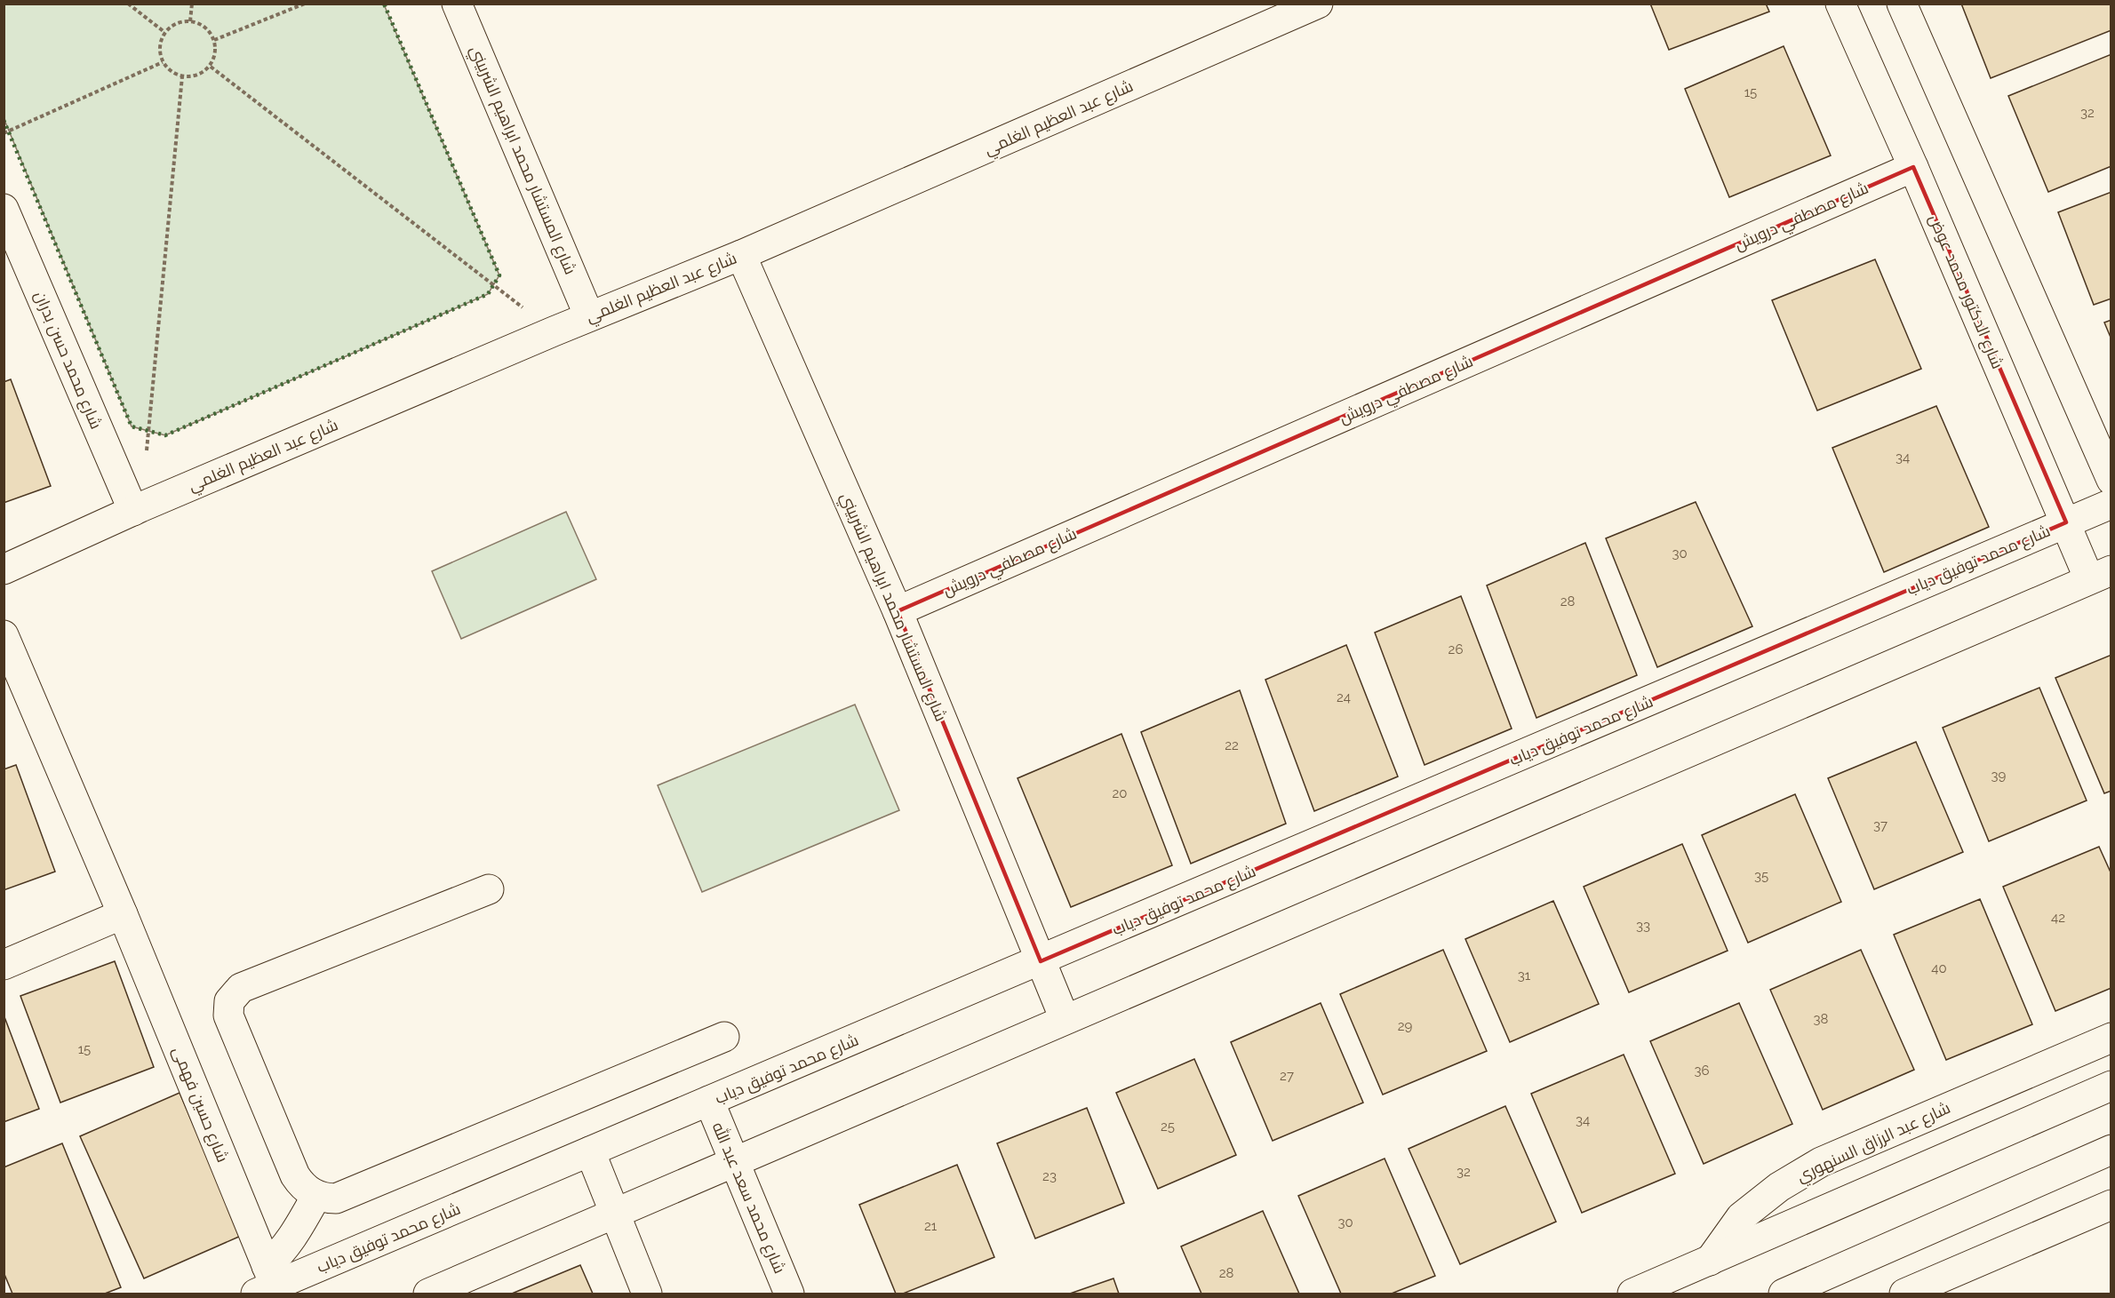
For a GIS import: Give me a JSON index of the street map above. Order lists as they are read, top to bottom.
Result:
{
  "streets": {
    "street": [
      "شارع عبد العظيم الغلمي",
      "شارع المستشار محمد ابراهيم الشربيني",
      "شارع مصطفي درويش",
      "شارع الدكتور محمد عوض",
      "شارع محمد حسن بدران",
      "شارع محمد توفيق دياب",
      "شارع حسين فهمى",
      "شارع عبد الرزاق السنهوري",
      "شارع محمد سعد عبد الله"
    ]
  },
  "crossings": [
    ["شارع عبد العظيم الغلمي", "شارع المستشار محمد ابراهيم الشربيني"],
    ["شارع عبد العظيم الغلمي", "شارع محمد حسن بدران"],
    ["شارع المستشار محمد ابراهيم الشربيني", "شارع مصطفي درويش"],
    ["شارع المستشار محمد ابراهيم الشربيني", "شارع محمد توفيق دياب"],
    ["شارع مصطفي درويش", "شارع الدكتور محمد عوض"],
    ["شارع الدكتور محمد عوض", "شارع محمد توفيق دياب"],
    ["شارع محمد توفيق دياب", "شارع حسين فهمى"],
    ["شارع محمد توفيق دياب", "شارع محمد سعد عبد الله"]
  ],
  "house_numbers": [
    "15",
    "32",
    "34",
    "30",
    "28",
    "26",
    "24",
    "22",
    "39",
    "20",
    "37",
    "35",
    "42",
    "33",
    "40",
    "31",
    "38",
    "29",
    "15",
    "36",
    "27",
    "34",
    "25",
    "32",
    "23",
    "30",
    "21",
    "28"
  ]
}
